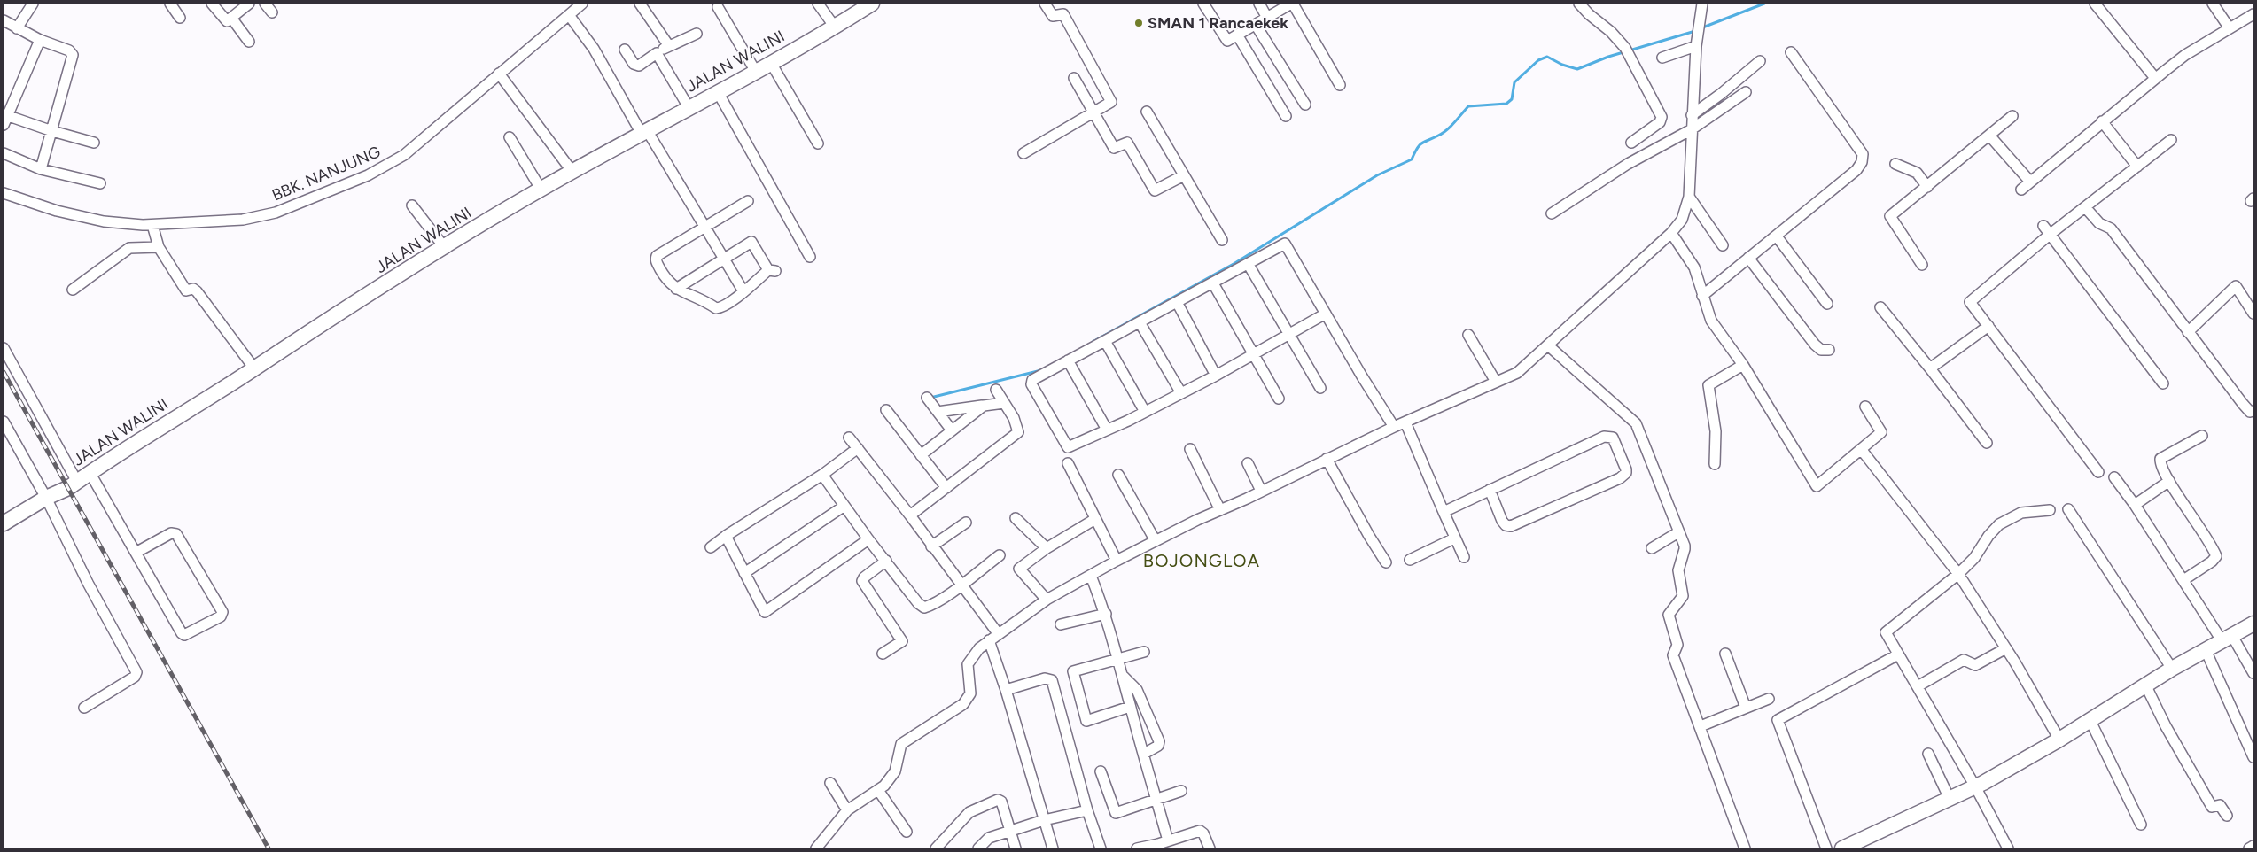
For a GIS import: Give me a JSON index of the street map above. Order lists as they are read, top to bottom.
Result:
{
  "streets": {
    "street": ["JALAN WALINI", "BBK. NANJUNG"]
  },
  "districts": ["BOJONGLOA"],
  "places": ["SMAN 1 Rancaekek"]
}
